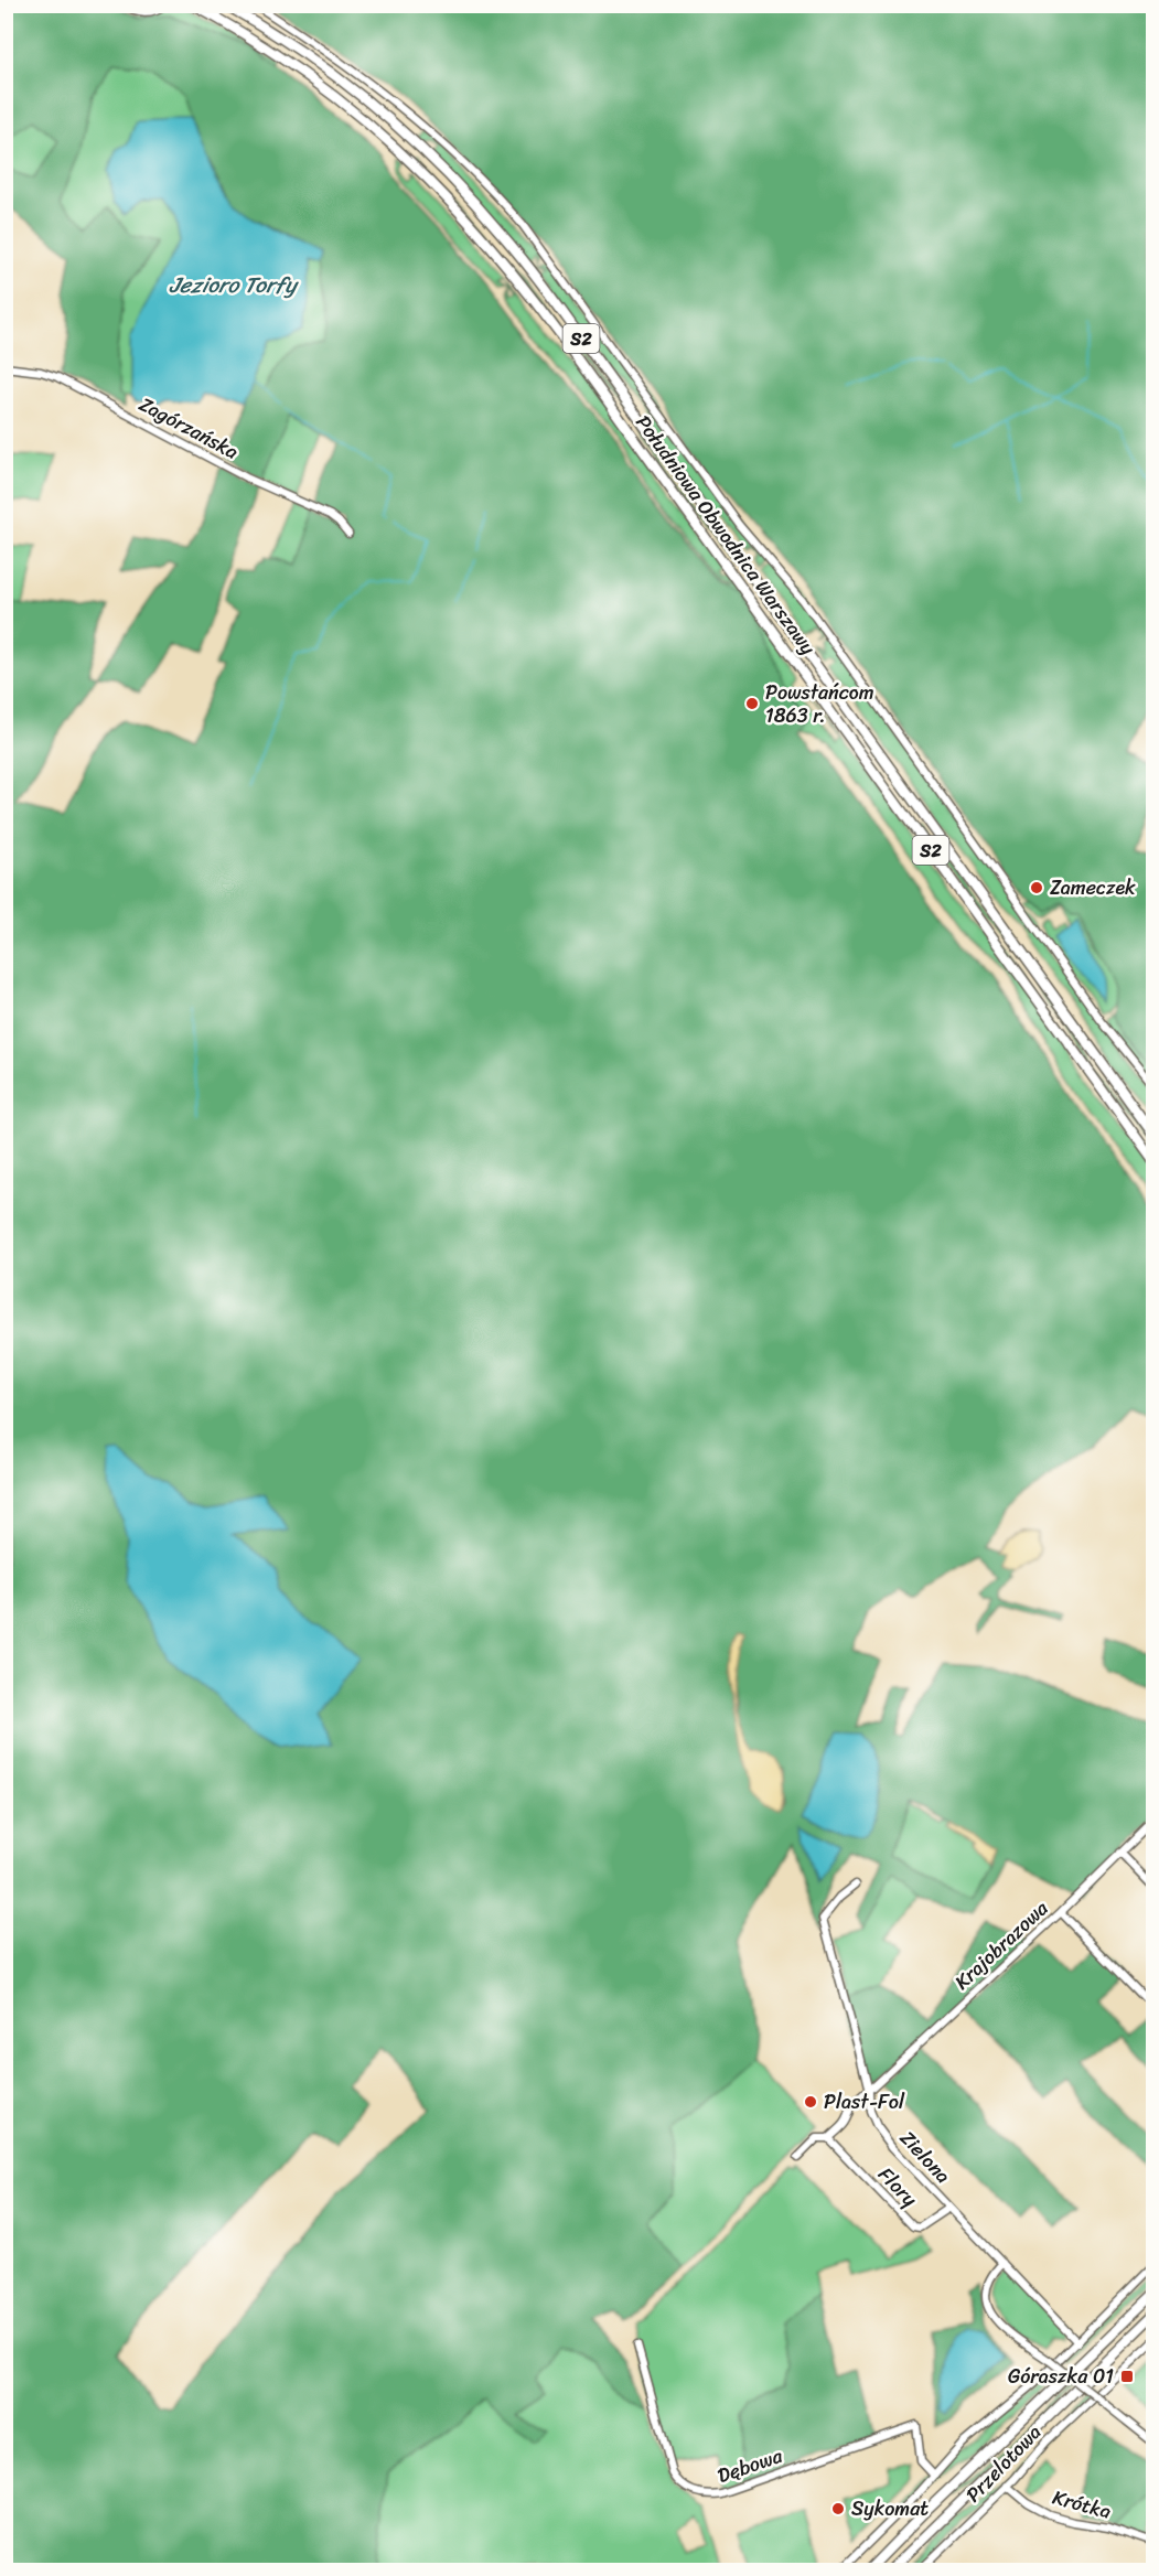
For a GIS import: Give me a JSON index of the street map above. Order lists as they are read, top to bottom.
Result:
{
  "streets": {
    "highway": ["S2", "Południowa Obwodnica Warszawy"],
    "street": [
      "Zagórzańska",
      "Krajobrazowa",
      "Zielona",
      "Flory",
      "Przelotowa",
      "Dębowa",
      "Krótka"
    ]
  },
  "crossings": [
    ["Krajobrazowa", "Zielona"],
    ["Krajobrazowa", "Flory"],
    ["Zielona", "Flory"],
    ["Przelotowa", "Krótka"]
  ],
  "water": ["Jezioro Torfy"],
  "places": {
    "other": [
      "Powstańcom 1863 r.",
      "Zameczek",
      "Plast-Fol",
      "Sykomat"
    ],
    "transit": ["Góraszka 01"]
  }
}
